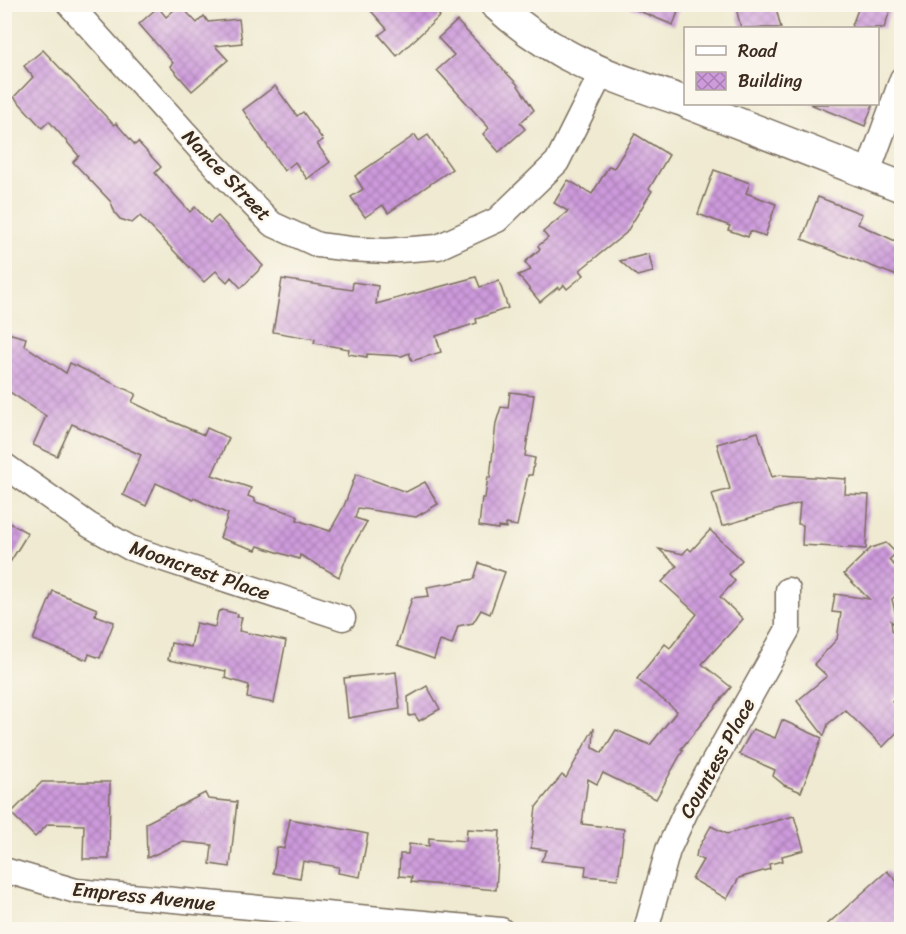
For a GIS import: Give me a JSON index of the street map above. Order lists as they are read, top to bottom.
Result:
{
  "streets": {
    "street": [
      "Nance Street",
      "Mooncrest Place",
      "Countess Place",
      "Empress Avenue"
    ]
  },
  "legend": ["Road", "Building"]
}
